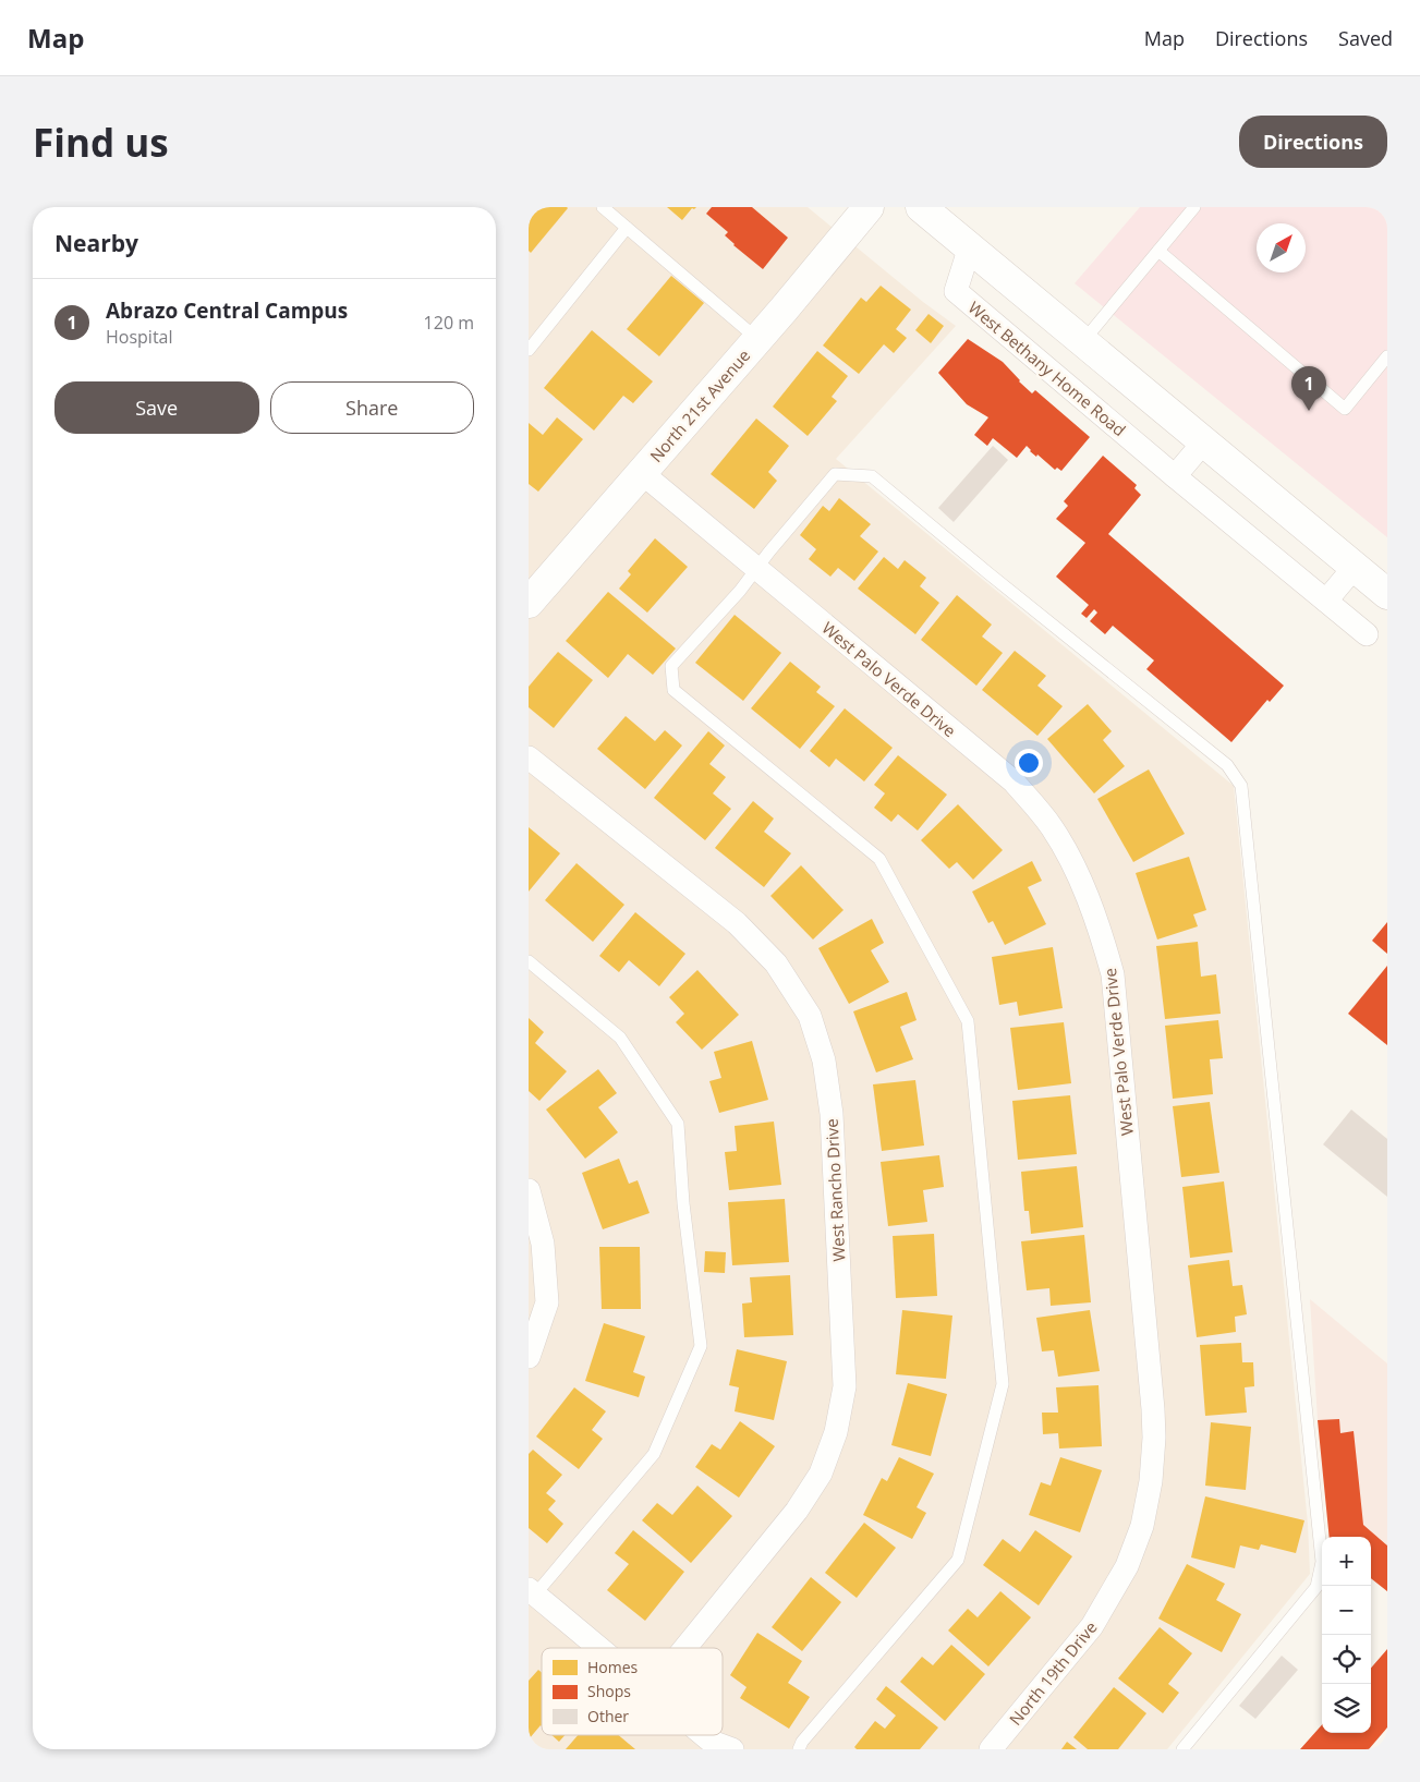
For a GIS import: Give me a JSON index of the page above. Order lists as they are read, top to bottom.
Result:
{
  "streets": {
    "main road": ["North 21st Avenue"],
    "street": [
      "West Bethany Home Road",
      "West Palo Verde Drive",
      "West Rancho Drive",
      "North 19th Drive"
    ]
  },
  "crossings": [
    ["North 21st Avenue", "West Palo Verde Drive"],
    ["West Palo Verde Drive", "North 19th Drive"]
  ],
  "legend": ["Homes", "Shops", "Other"],
  "north": "top right",
  "page": {
    "header": "Map",
    "nav": ["Map", "Directions", "Saved"],
    "buttons": [
      "Directions",
      ["Save", "Share"]
    ],
    "title": "Find us",
    "heading": "Nearby",
    "list": [
      {
        "mark": "1",
        "name": "Abrazo Central Campus",
        "note": "Hospital",
        "value": "120 m"
      }
    ],
    "pins": "1",
    "map_buttons": ["+", "−"]
  }
}
